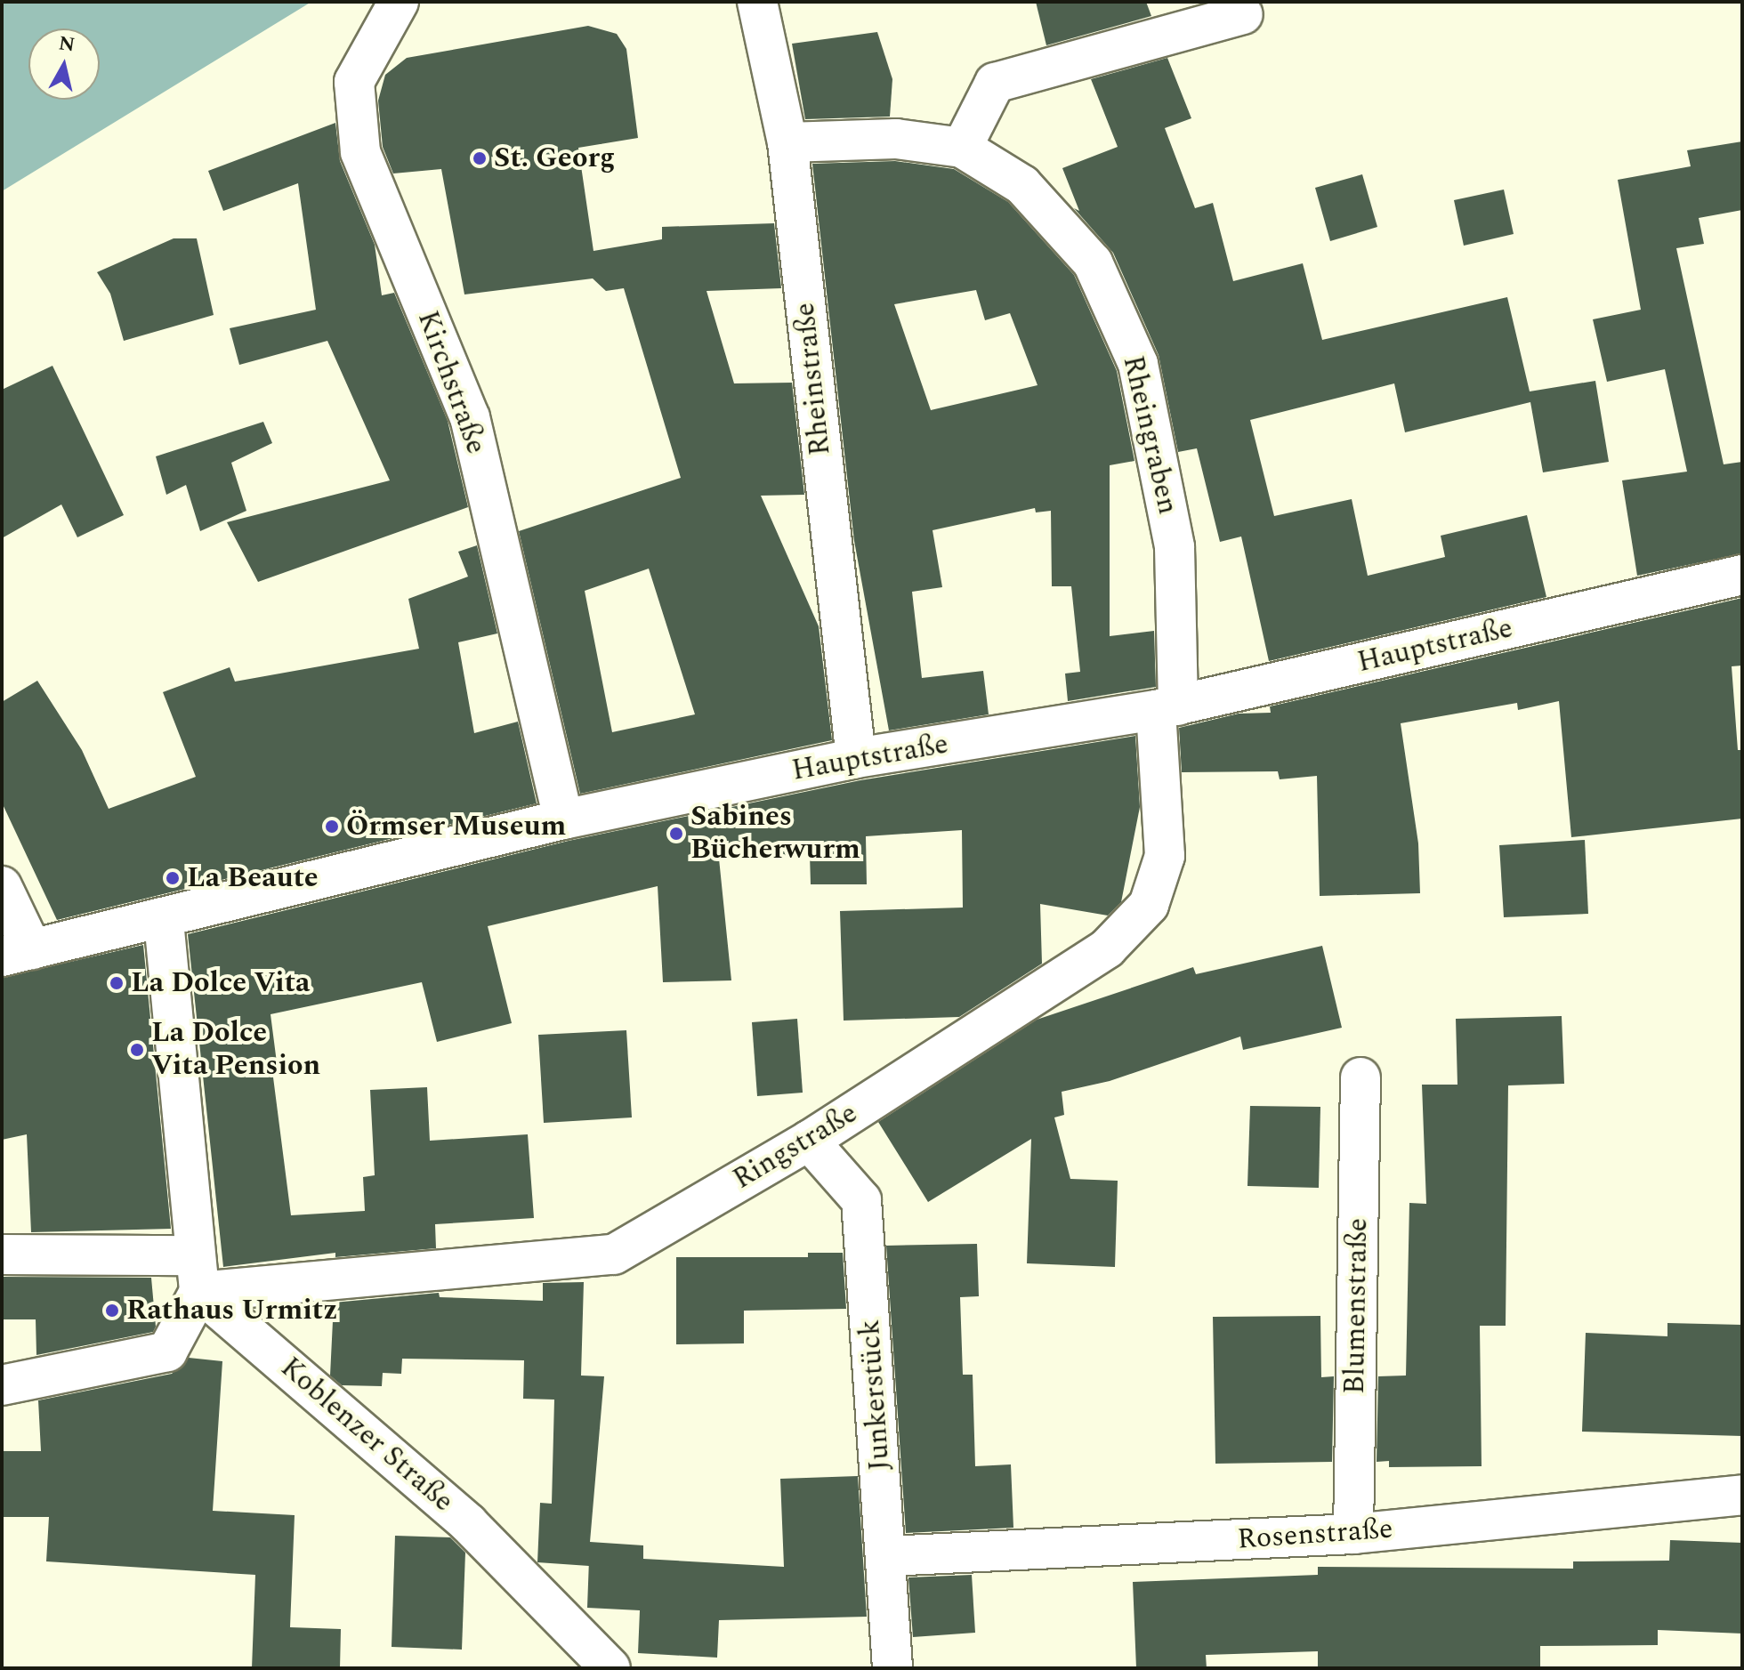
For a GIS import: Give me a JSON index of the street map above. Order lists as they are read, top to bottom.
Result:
{
  "streets": {
    "street": [
      "Rheinstraße",
      "Kirchstraße",
      "Rheingraben",
      "Hauptstraße",
      "Ringstraße",
      "Blumenstraße",
      "Junkerstück",
      "Koblenzer Straße",
      "Rosenstraße"
    ]
  },
  "crossings": [
    ["Rheinstraße", "Rheingraben"],
    ["Rheinstraße", "Hauptstraße"],
    ["Kirchstraße", "Hauptstraße"],
    ["Rheingraben", "Hauptstraße"],
    ["Rheingraben", "Ringstraße"],
    ["Hauptstraße", "Ringstraße"],
    ["Ringstraße", "Junkerstück"],
    ["Ringstraße", "Koblenzer Straße"],
    ["Blumenstraße", "Rosenstraße"],
    ["Junkerstück", "Rosenstraße"]
  ],
  "places": [
    "St. Georg",
    "Örmser Museum",
    "Sabines Bücherwurm",
    "La Beaute",
    "La Dolce Vita",
    "La Dolce Vita Pension",
    "Rathaus Urmitz"
  ],
  "north": "top"
}
